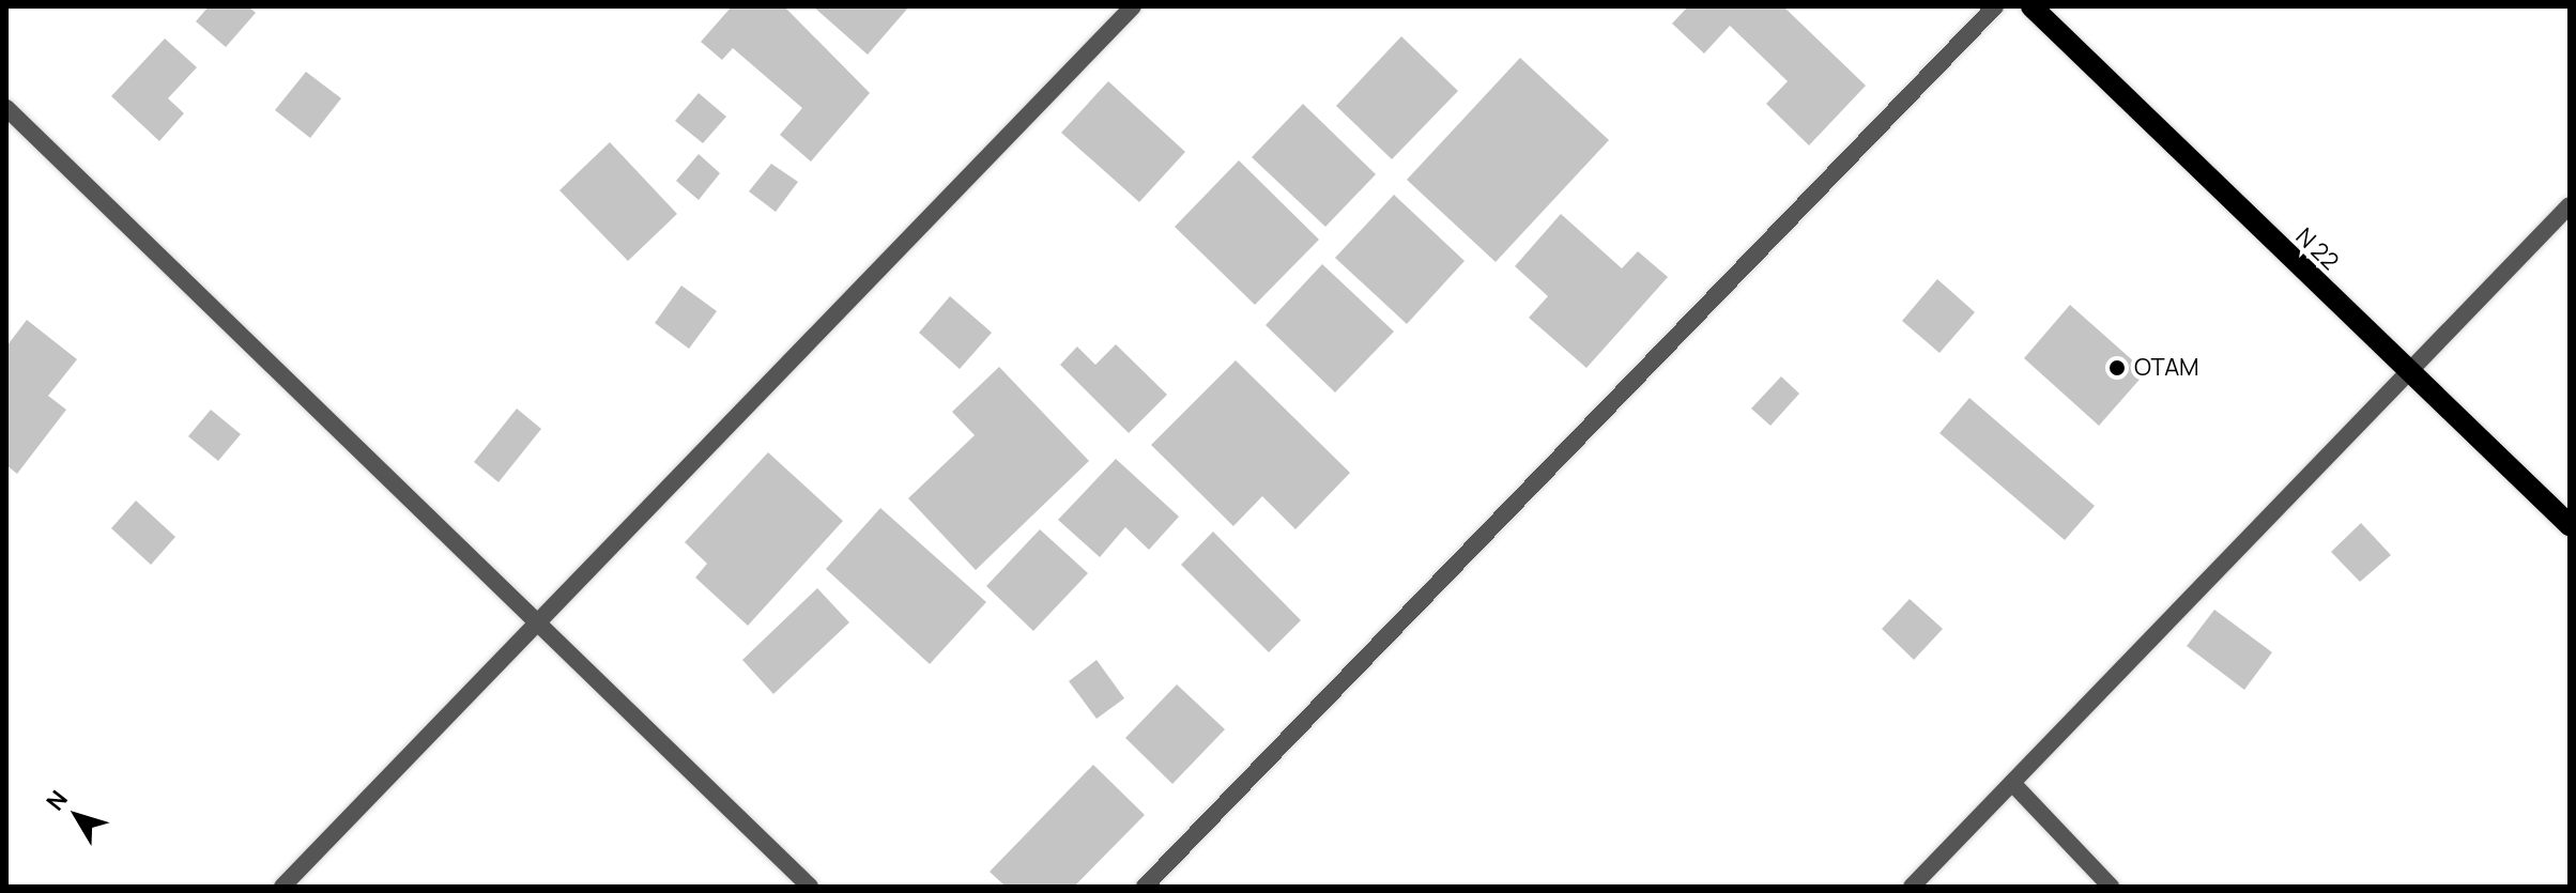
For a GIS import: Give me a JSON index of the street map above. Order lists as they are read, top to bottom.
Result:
{
  "streets": {
    "main road": ["N 22"]
  },
  "places": ["OTAM"],
  "north": "top left"
}
